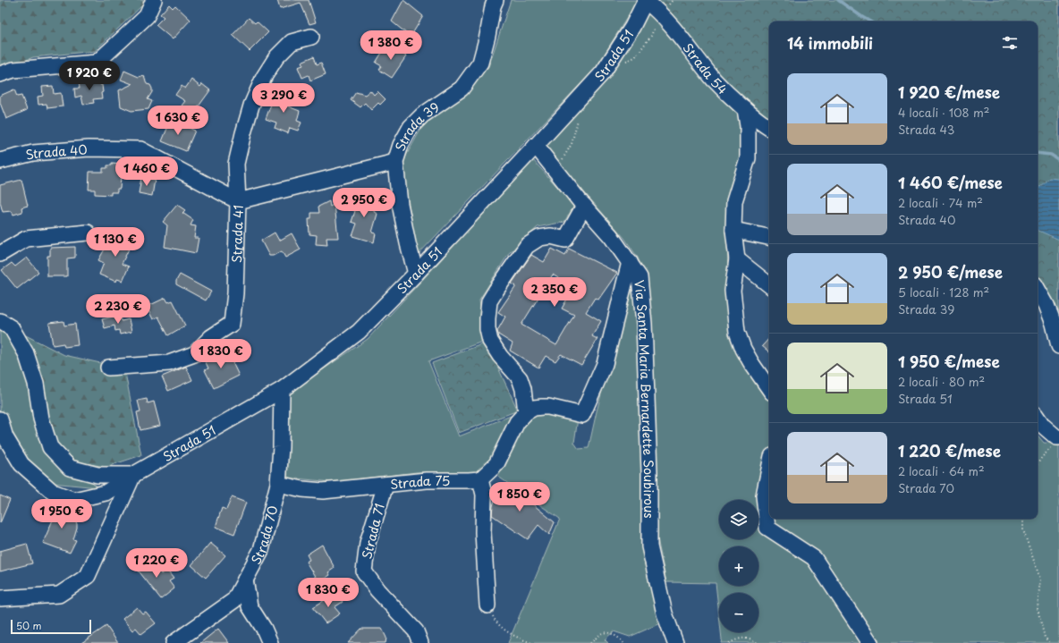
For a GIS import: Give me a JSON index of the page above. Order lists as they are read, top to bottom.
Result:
{
  "streets": {
    "street": [
      "Strada 51",
      "Strada 54",
      "Strada 39",
      "Strada 40",
      "Strada 41",
      "Via Santa Maria Bernardette Soubirous",
      "Strada 75",
      "Strada 71",
      "Strada 70"
    ]
  },
  "crossings": [
    ["Strada 51", "Strada 54"],
    ["Strada 51", "Strada 39"],
    ["Strada 51", "Via Santa Maria Bernardette Soubirous"],
    ["Strada 51", "Strada 70"],
    ["Strada 40", "Strada 41"],
    ["Strada 75", "Strada 71"],
    ["Strada 75", "Strada 70"]
  ],
  "scale_bar": "50 m",
  "page": {
    "heading": "14 immobili",
    "price": [
      "1 380 €",
      "1 920 €",
      "3 290 €",
      "1 630 €",
      "1 460 €",
      "2 950 €",
      "1 130 €",
      "2 350 €",
      "2 230 €",
      "1 830 €",
      "1 850 €",
      "1 950 €",
      "1 220 €",
      "1 830 €"
    ],
    "list": [
      {
        "name": "1 920 €/mese",
        "note": "4 locali · 108 m² · Strada 43"
      },
      {
        "name": "1 460 €/mese",
        "note": "2 locali · 74 m² · Strada 40"
      },
      {
        "name": "2 950 €/mese",
        "note": "5 locali · 128 m² · Strada 39"
      },
      {
        "name": "1 950 €/mese",
        "note": "2 locali · 80 m² · Strada 51"
      },
      {
        "name": "1 220 €/mese",
        "note": "2 locali · 64 m² · Strada 70"
      }
    ],
    "map_buttons": ["+", "−"],
    "scale": "50 m"
  }
}
